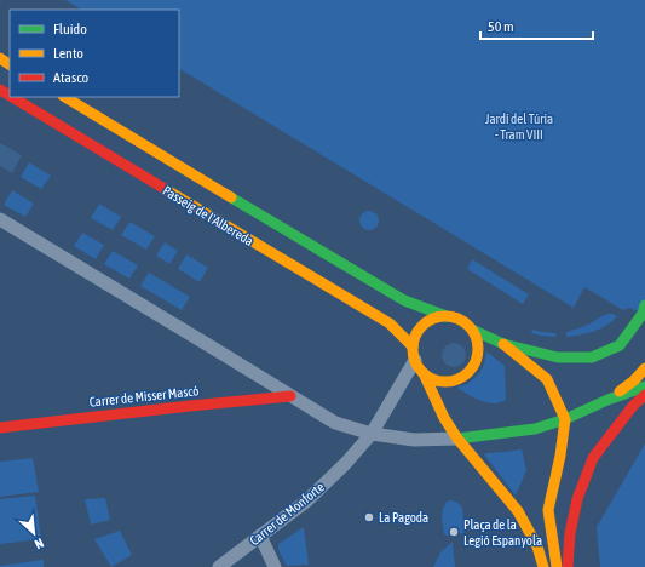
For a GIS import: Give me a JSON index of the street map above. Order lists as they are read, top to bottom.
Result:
{
  "streets": {
    "main road": ["Passeig de l'Albereda", "Carrer de Misser Mascó"],
    "street": ["Carrer de Monforte"]
  },
  "crossings": [
    ["Passeig de l'Albereda", "Carrer de Monforte"]
  ],
  "parks": ["Jardí del Túria - Tram VIII"],
  "places": ["La Pagoda", "Plaça de la Legió Espanyola"],
  "legend": ["Fluido", "Lento", "Atasco"],
  "scale_bar": "50 m",
  "north": "bottom right"
}
